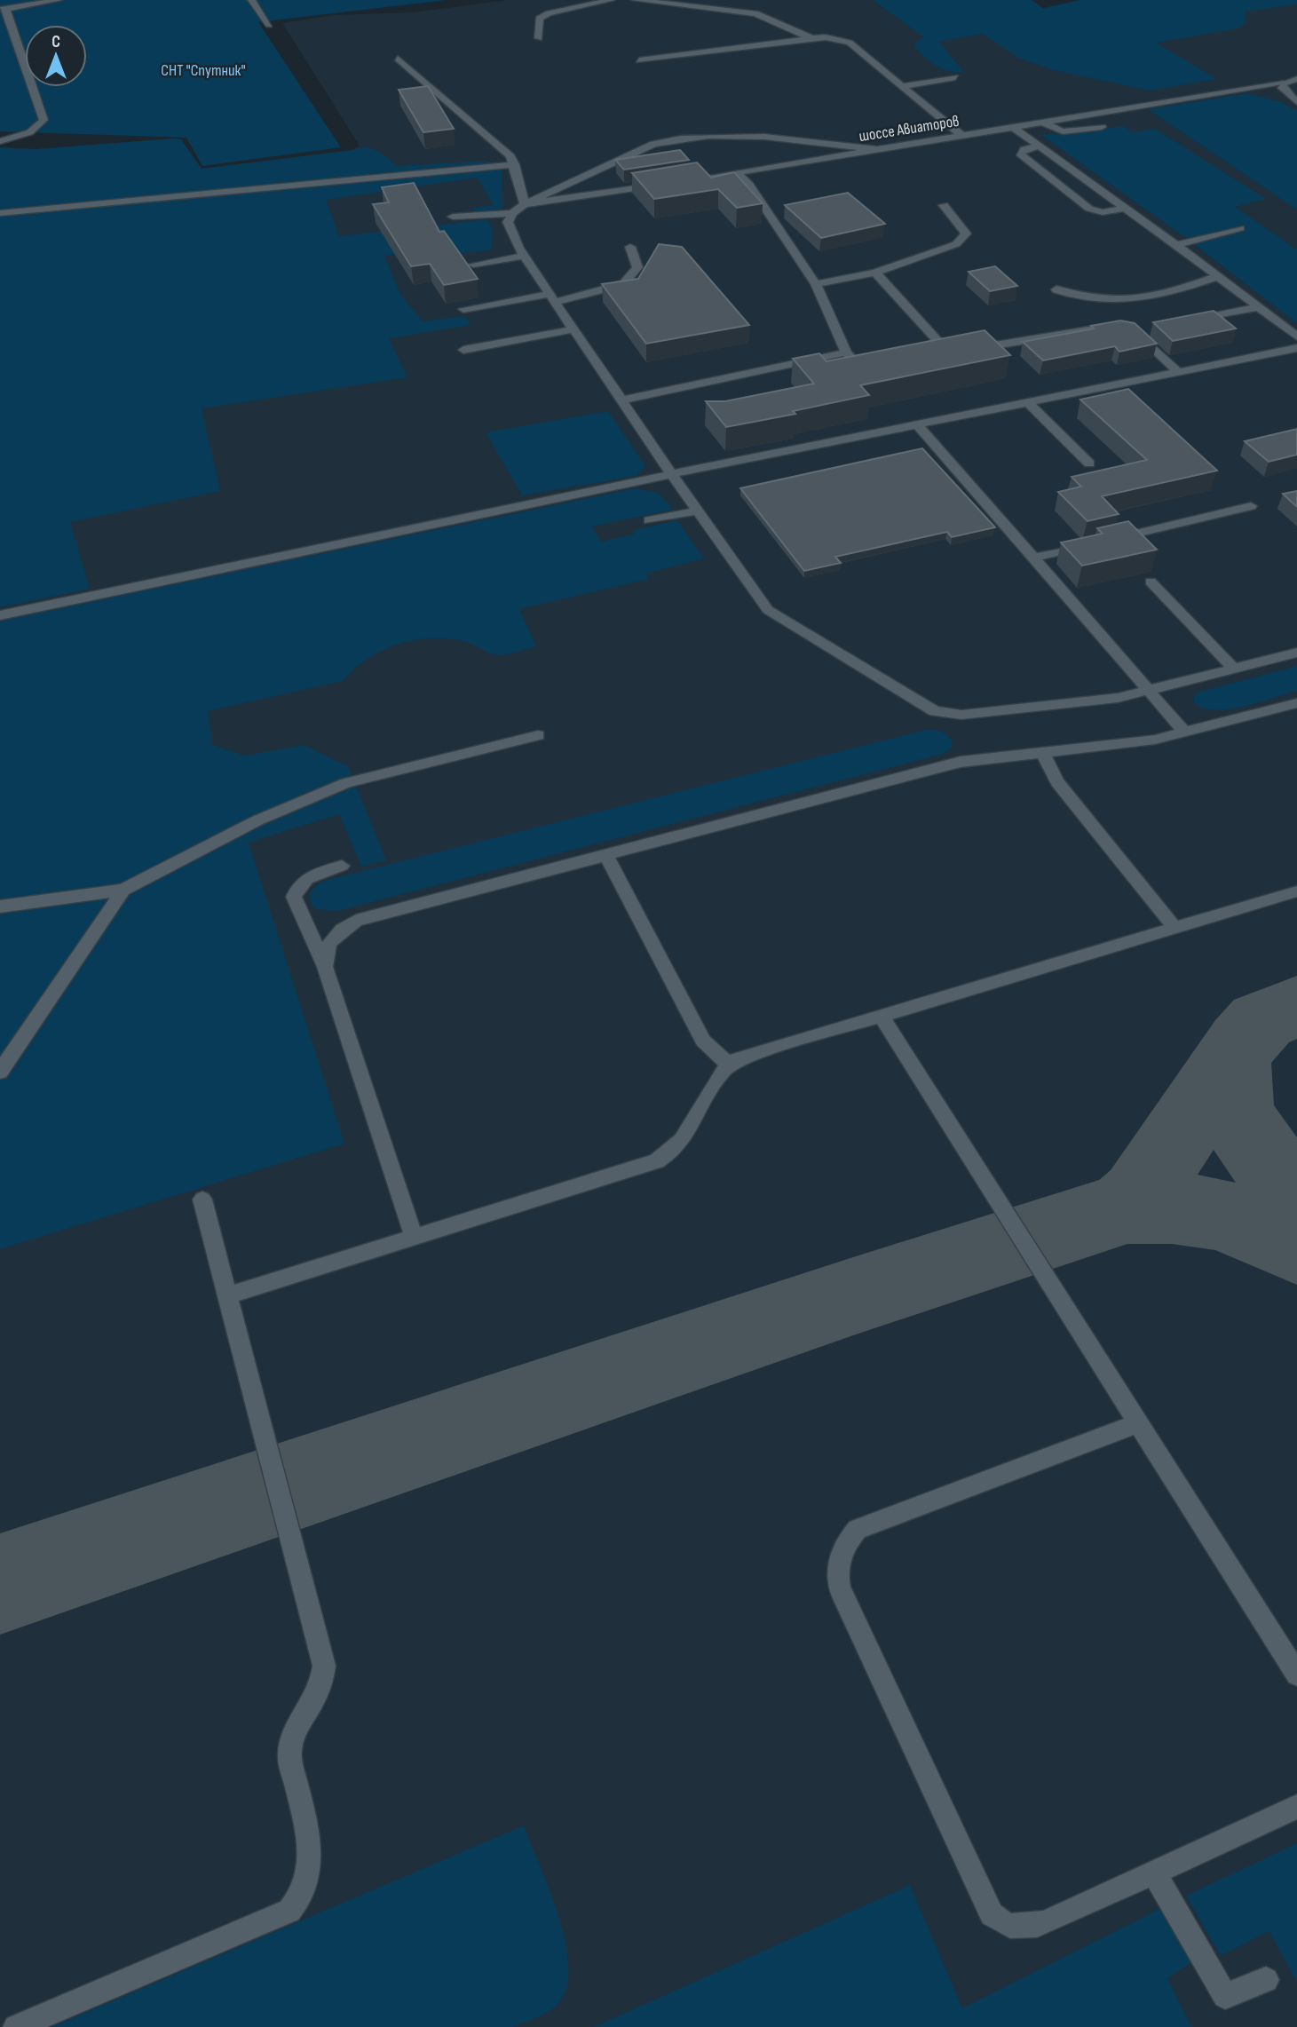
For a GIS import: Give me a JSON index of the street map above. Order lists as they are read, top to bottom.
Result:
{
  "streets": {
    "street": ["шоссе Авиаторов"]
  },
  "parks": ["СНТ \"Спутник\""],
  "north": "top"
}
